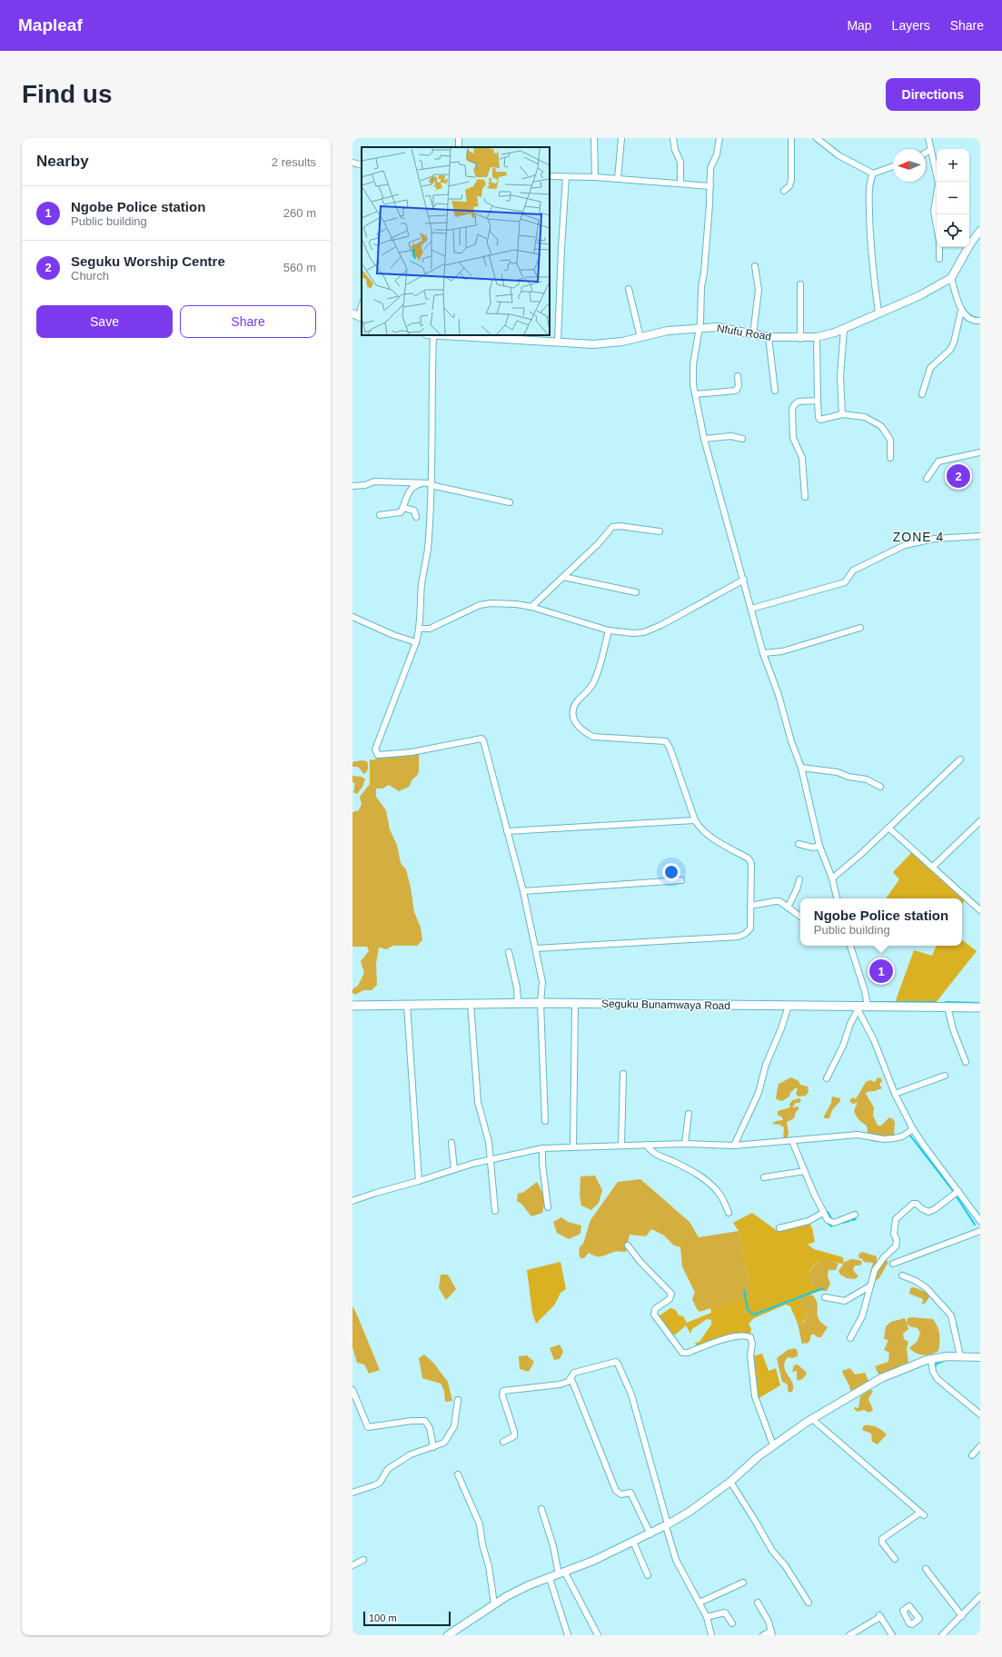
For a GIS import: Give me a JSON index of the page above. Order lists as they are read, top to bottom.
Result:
{
  "streets": {
    "main road": ["Seguku Bunamwaya Road"],
    "street": ["Nfufu Road"]
  },
  "districts": ["ZONE 4"],
  "scale_bar": "100 m",
  "north": "left",
  "page": {
    "header": "Mapleaf",
    "nav": ["Map", "Layers", "Share"],
    "buttons": [
      "Directions",
      ["Save", "Share"]
    ],
    "title": "Find us",
    "heading": ["Nearby", "2 results"],
    "map_buttons": ["+", "−"],
    "list": [
      {
        "mark": "1",
        "name": "Ngobe Police station",
        "note": "Public building",
        "value": "260 m"
      },
      {
        "mark": "2",
        "name": "Seguku Worship Centre",
        "note": "Church",
        "value": "560 m"
      }
    ],
    "pins": ["2", "1"],
    "popup": ["Ngobe Police station", "Public building"],
    "scale": "100 m"
  }
}
